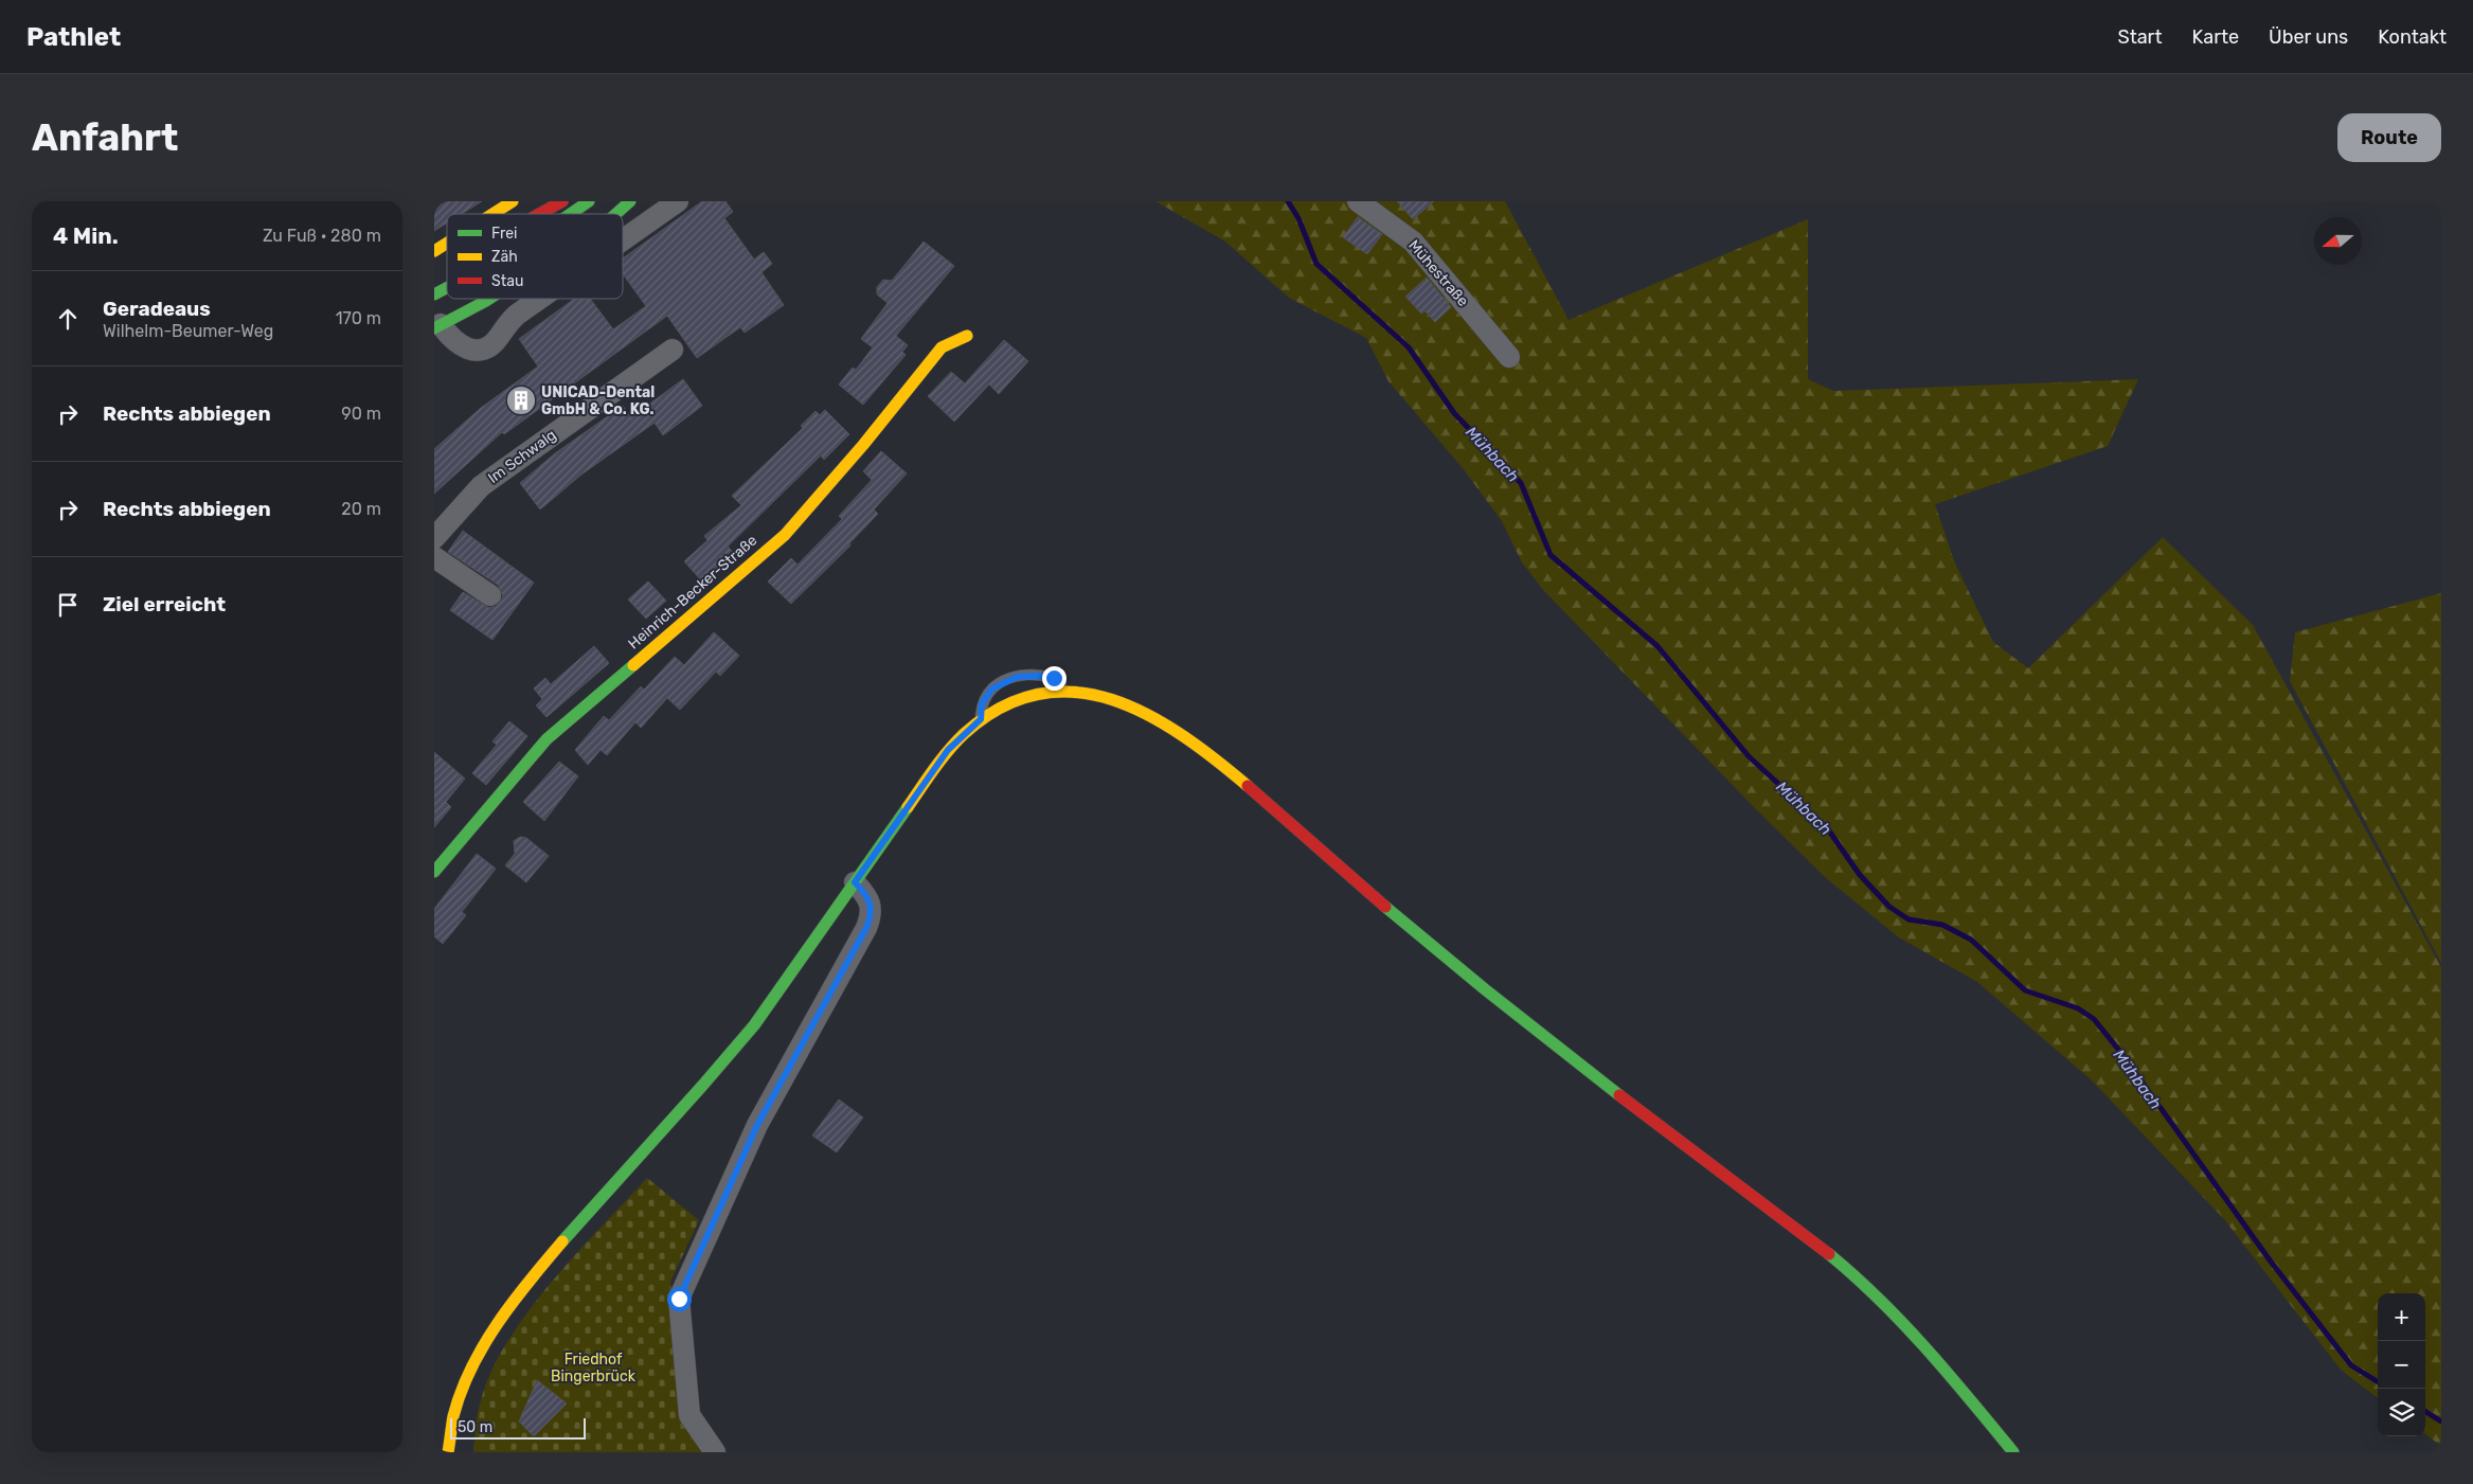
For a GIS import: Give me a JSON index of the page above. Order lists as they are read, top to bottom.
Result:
{
  "streets": {
    "main road": ["Heinrich-Becker-Straße"],
    "street": ["Mühestraße", "Im Schwalg"]
  },
  "water": ["Mühbach"],
  "parks": ["Friedhof Bingerbrück"],
  "places": {
    "building": ["UNICAD-Dental GmbH & Co. KG."]
  },
  "legend": ["Frei", "Zäh", "Stau"],
  "scale_bar": "50 m",
  "north": "left",
  "page": {
    "header": "Pathlet",
    "nav": [
      "Start",
      "Karte",
      "Über uns",
      "Kontakt"
    ],
    "buttons": "Route",
    "title": "Anfahrt",
    "heading": ["4 Min.", "Zu Fuß · 280 m"],
    "list": [
      ["Geradeaus", "Wilhelm-Beumer-Weg", "170 m"],
      ["Rechts abbiegen", "90 m"],
      ["Rechts abbiegen", "20 m"],
      "Ziel erreicht"
    ],
    "map_buttons": ["+", "−"],
    "scale": "50 m"
  }
}
